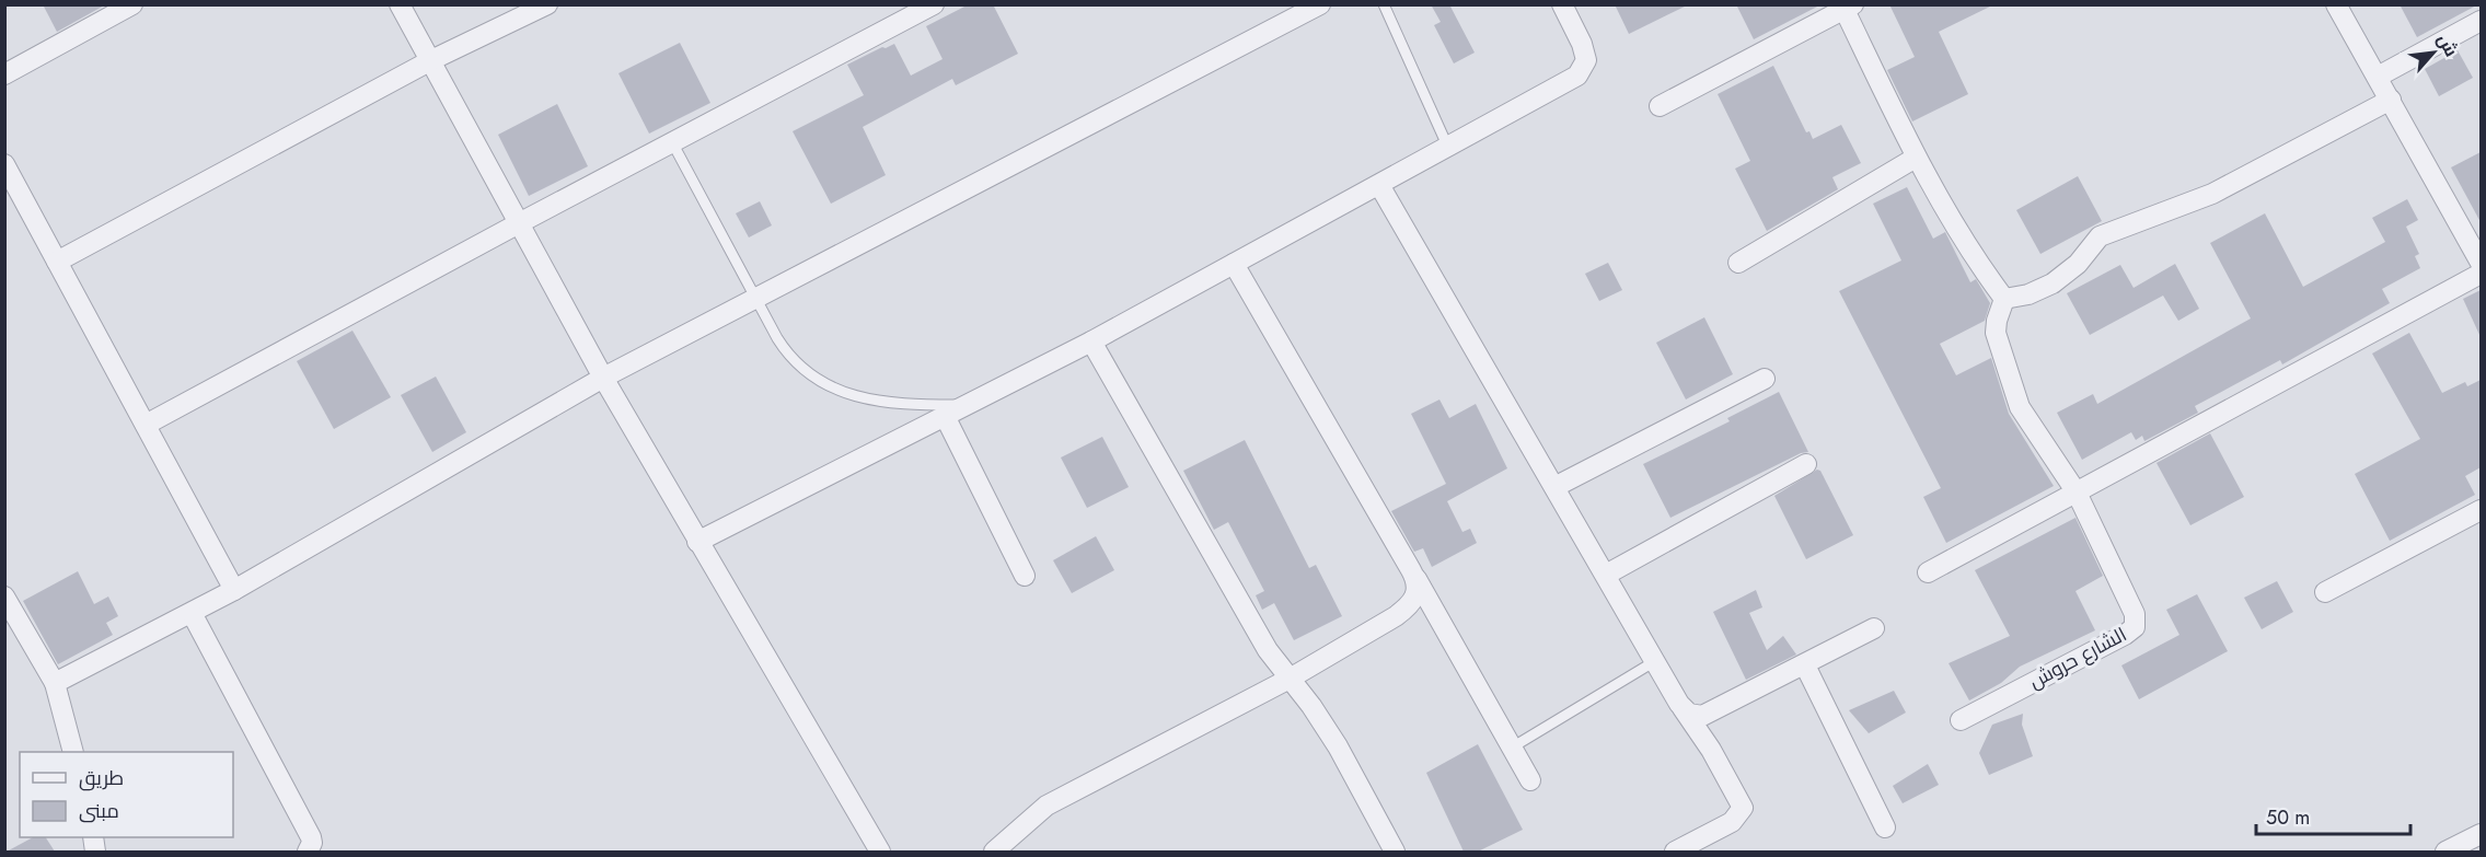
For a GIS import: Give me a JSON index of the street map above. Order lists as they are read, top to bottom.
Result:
{
  "streets": {
    "street": ["الشارع حروش"]
  },
  "legend": ["طريق", "مبنى"],
  "scale_bar": "50 m",
  "north": "top right"
}
